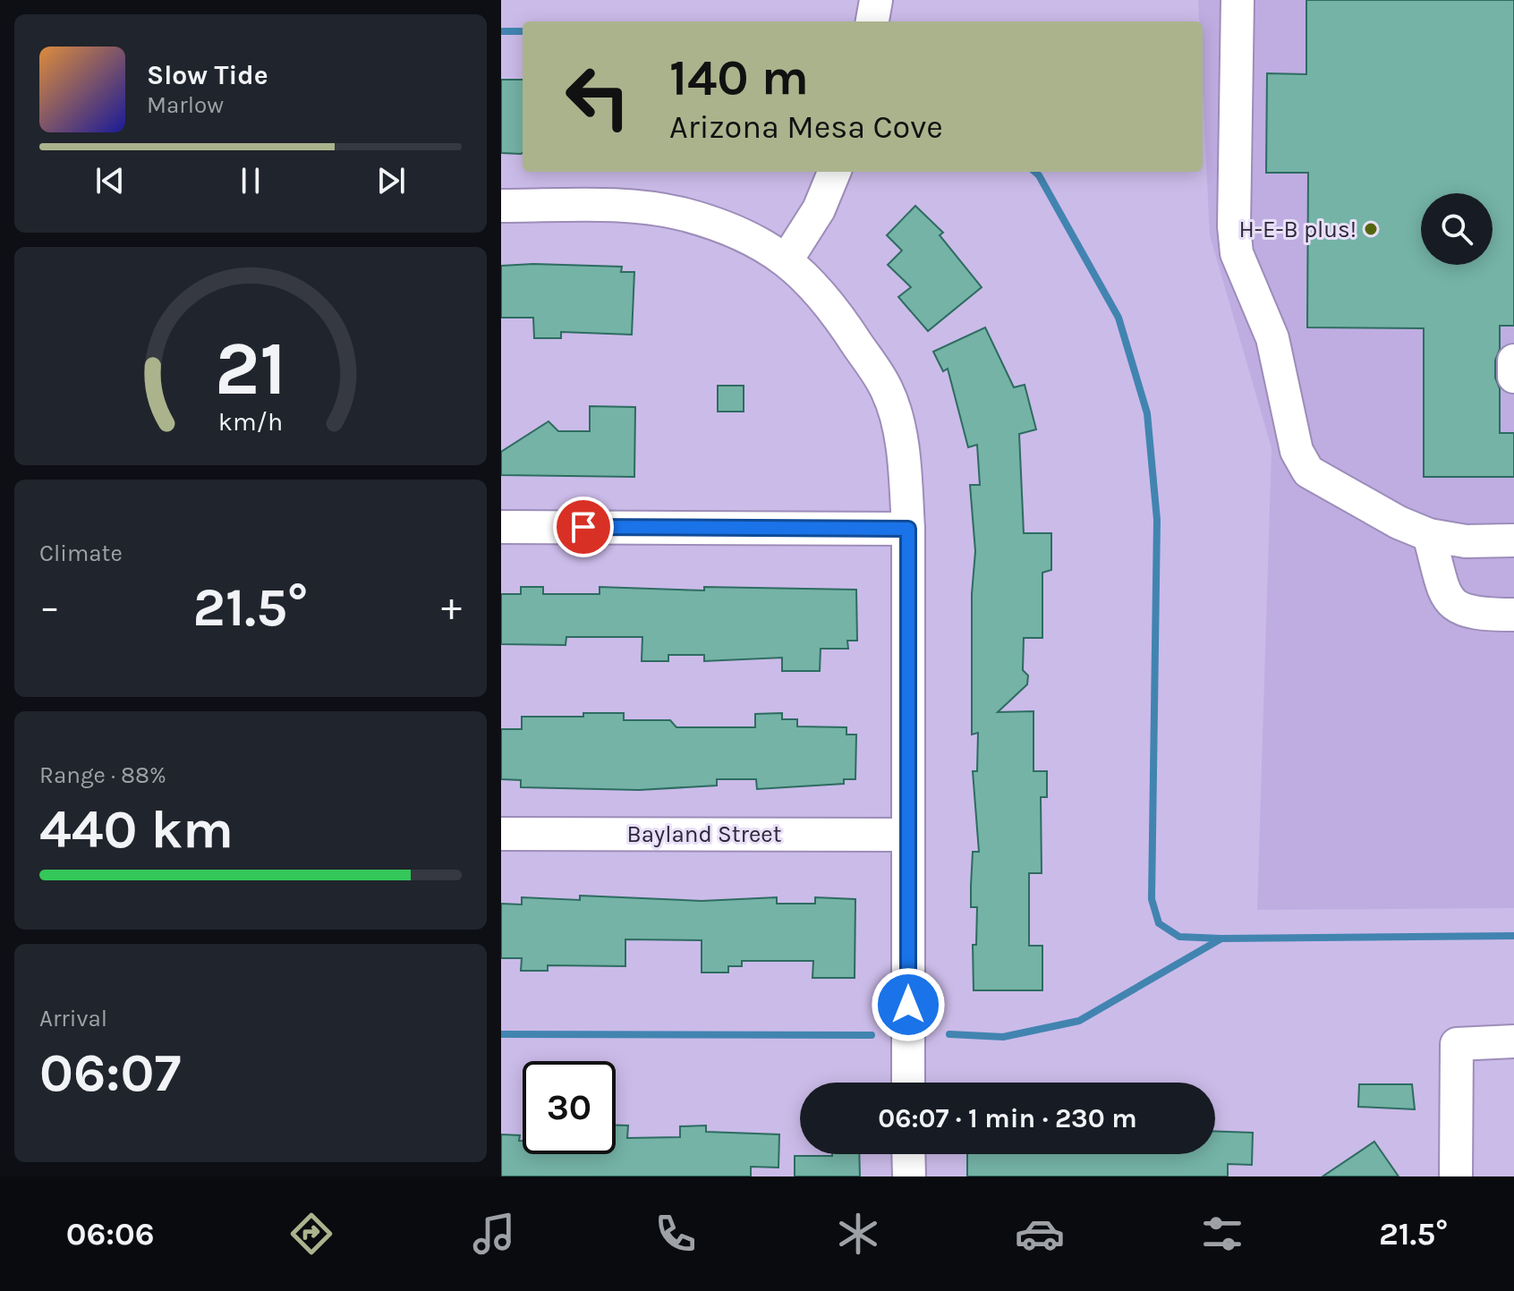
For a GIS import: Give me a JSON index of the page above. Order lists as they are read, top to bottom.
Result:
{
  "streets": {
    "street": ["Bayland Street"]
  },
  "places": ["H-E-B plus!"],
  "page": {
    "turn": ["140 m", "Arizona Mesa Cove"],
    "song": ["Slow Tide", "Marlow"],
    "tile": [
      "Climate",
      ["Range · 88%", "440 km"],
      ["Arrival", "06:07"]
    ],
    "heat": ["−", "21.5°", "+"],
    "limit": "30",
    "trip": "06:07 · 1 min · 230 m",
    "tabs": ["06:06", "21.5°"],
    "gauge": ["21", "km/h"]
  }
}
